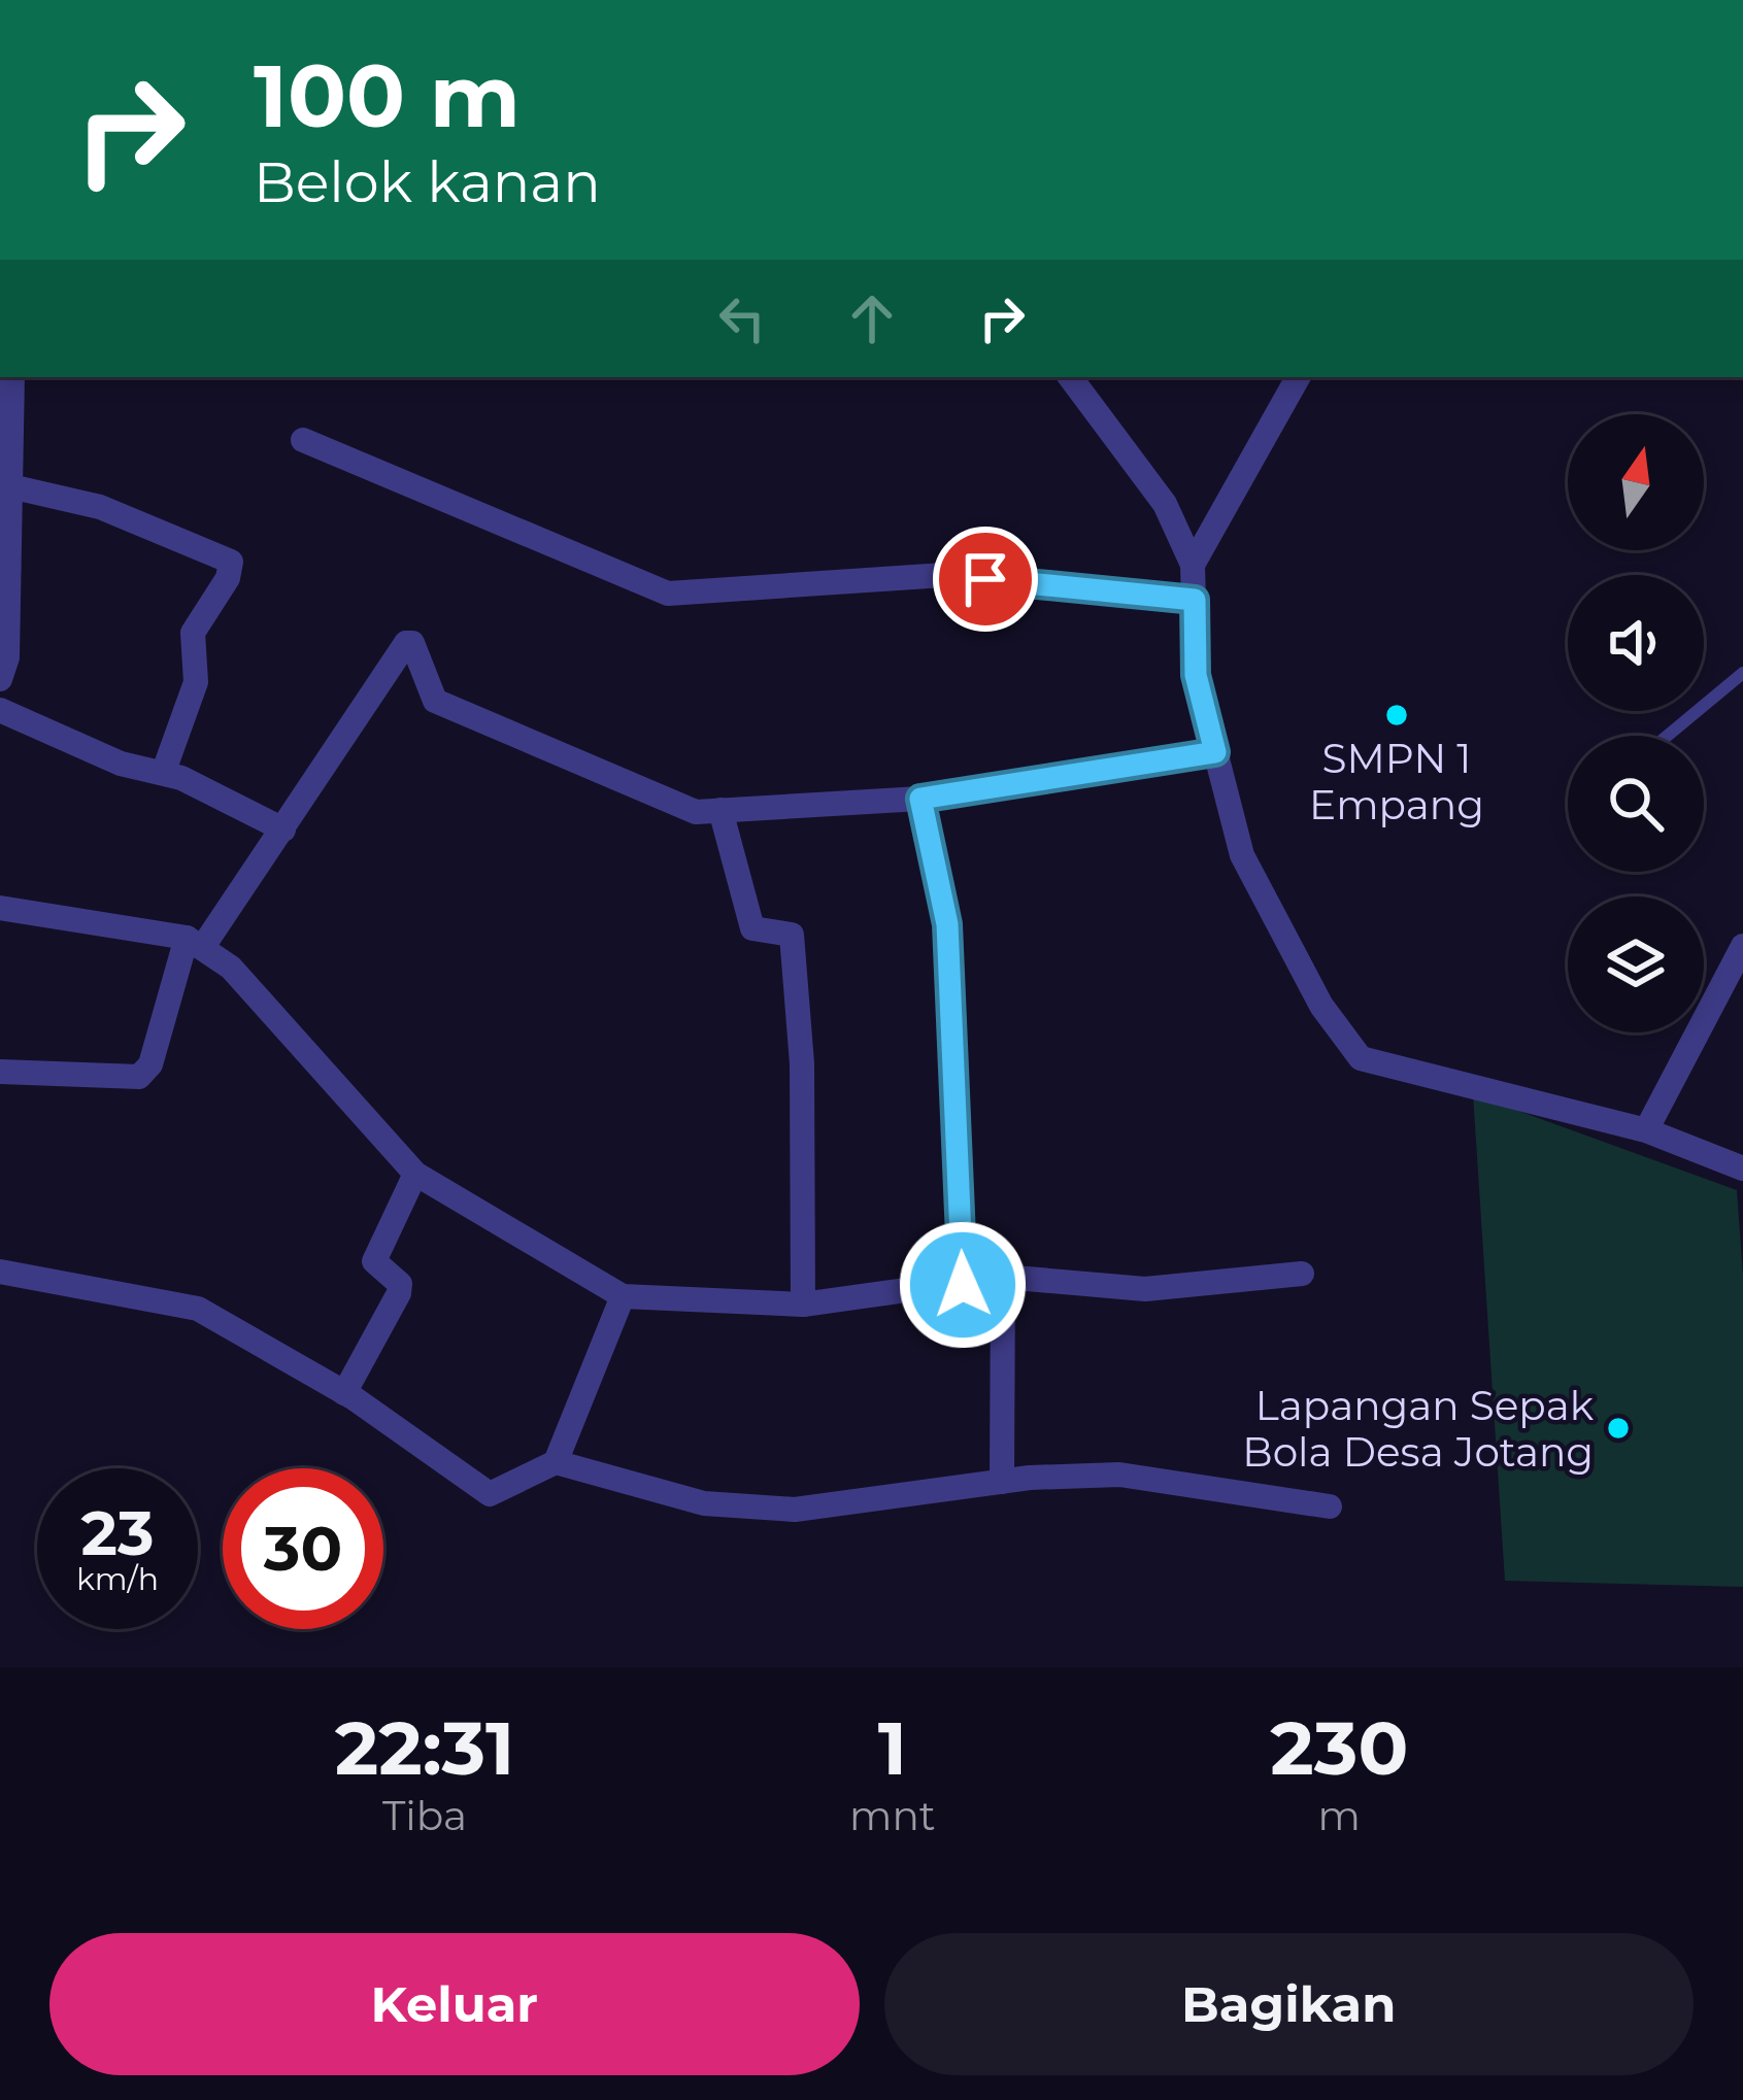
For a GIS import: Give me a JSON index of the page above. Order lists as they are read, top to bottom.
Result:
{
  "places": ["SMPN 1 Empang", "Lapangan Sepak Bola Desa Jotang"],
  "north": "top",
  "page": {
    "turn": ["100 m", "Belok kanan"],
    "speed": "23 km/h",
    "limit": "30",
    "eta": [
      "22:31",
      "Tiba",
      "1",
      "mnt",
      "230",
      "m"
    ],
    "buttons": ["Keluar", "Bagikan"]
  }
}
